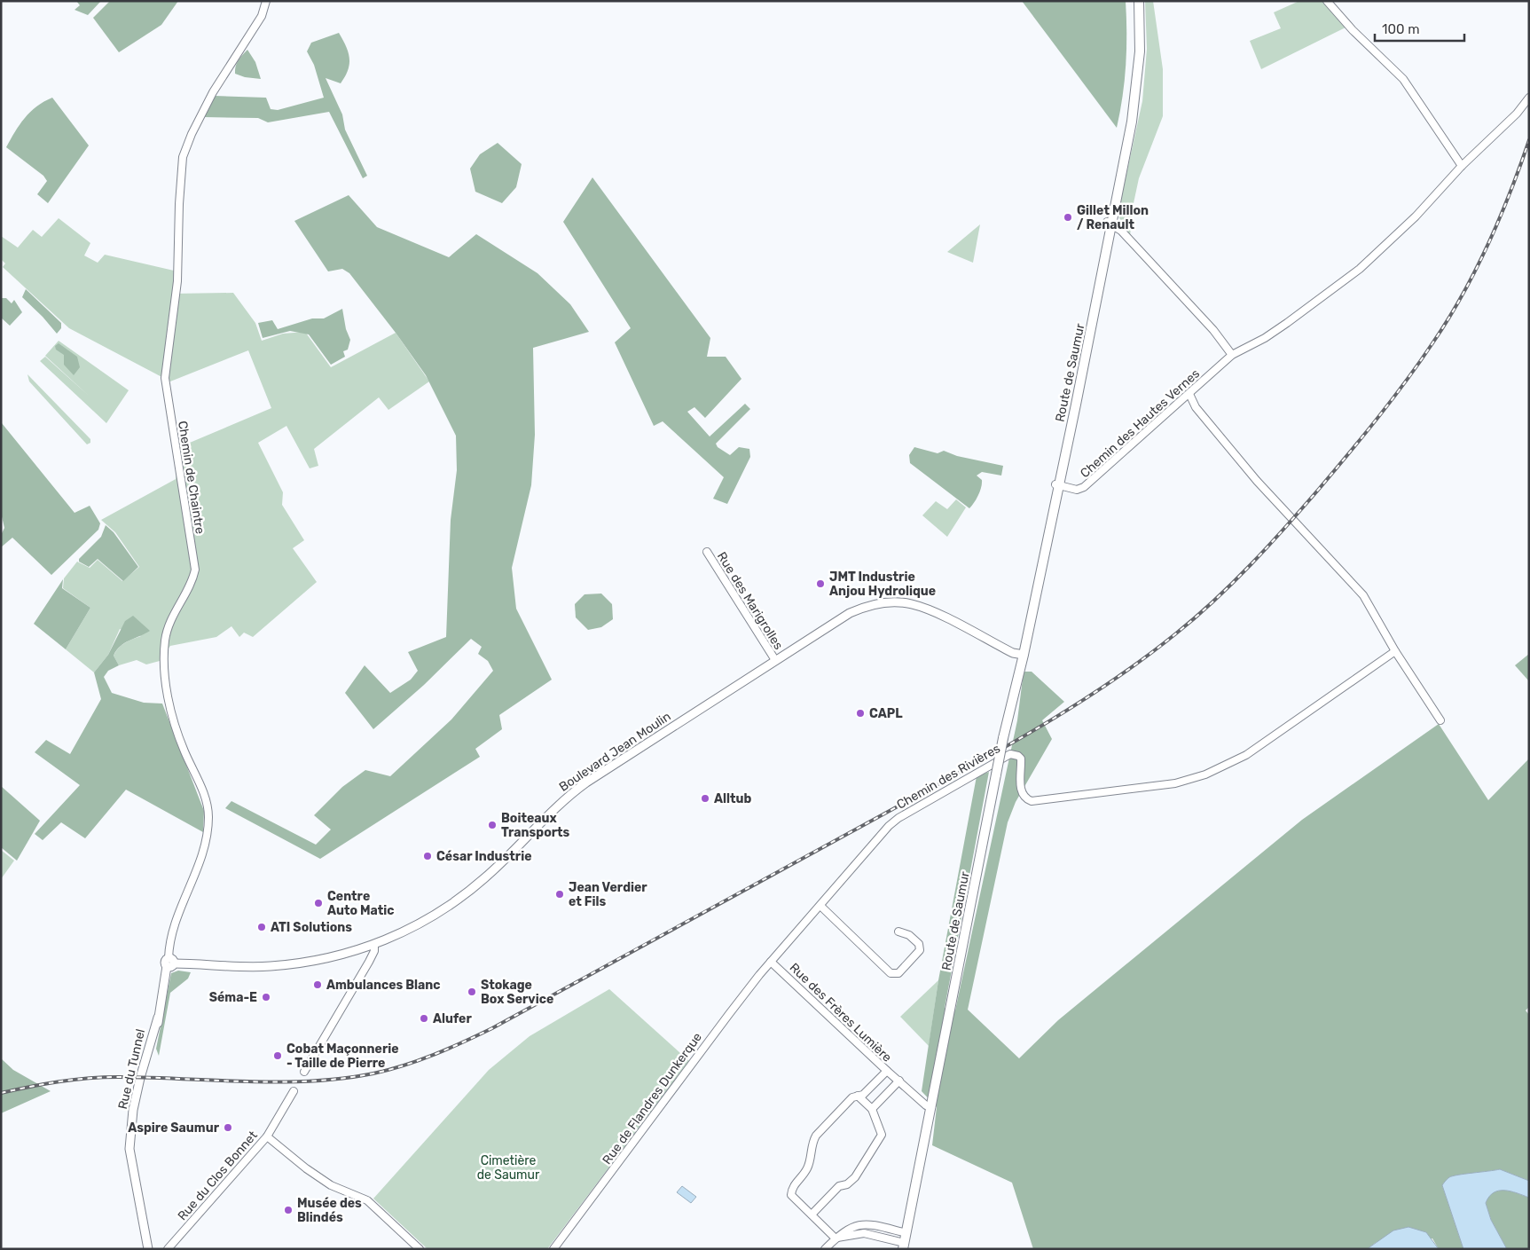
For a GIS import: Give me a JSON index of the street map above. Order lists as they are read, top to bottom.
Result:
{
  "streets": {
    "main road": ["Route de Saumur"],
    "street": [
      "Chemin des Hautes Vernes",
      "Chemin de Chaintre",
      "Rue des Marigrolles",
      "Boulevard Jean Moulin",
      "Chemin des Rivières",
      "Rue des Frères Lumière",
      "Rue du Tunnel",
      "Rue de Flandres Dunkerque",
      "Rue du Clos Bonnet"
    ]
  },
  "crossings": [
    ["Route de Saumur", "Chemin des Hautes Vernes"],
    ["Route de Saumur", "Boulevard Jean Moulin"],
    ["Chemin de Chaintre", "Boulevard Jean Moulin"],
    ["Chemin de Chaintre", "Rue du Tunnel"],
    ["Rue des Marigrolles", "Boulevard Jean Moulin"],
    ["Boulevard Jean Moulin", "Rue du Tunnel"],
    ["Chemin des Rivières", "Rue des Frères Lumière"],
    ["Chemin des Rivières", "Rue de Flandres Dunkerque"],
    ["Rue des Frères Lumière", "Rue de Flandres Dunkerque"]
  ],
  "parks": ["Cimetière de Saumur"],
  "places": [
    "Gillet Millon / Renault",
    "JMT Industrie Anjou Hydrolique",
    "CAPL",
    "Alltub",
    "Boiteaux Transports",
    "César Industrie",
    "Jean Verdier et Fils",
    "Centre Auto Matic",
    "ATI Solutions",
    "Ambulances Blanc",
    "Stokage Box Service",
    "Séma-E",
    "Alufer",
    "Cobat Maçonnerie - Taille de Pierre",
    "Aspire Saumur",
    "Musée des Blindés"
  ],
  "scale_bar": "100 m"
}
